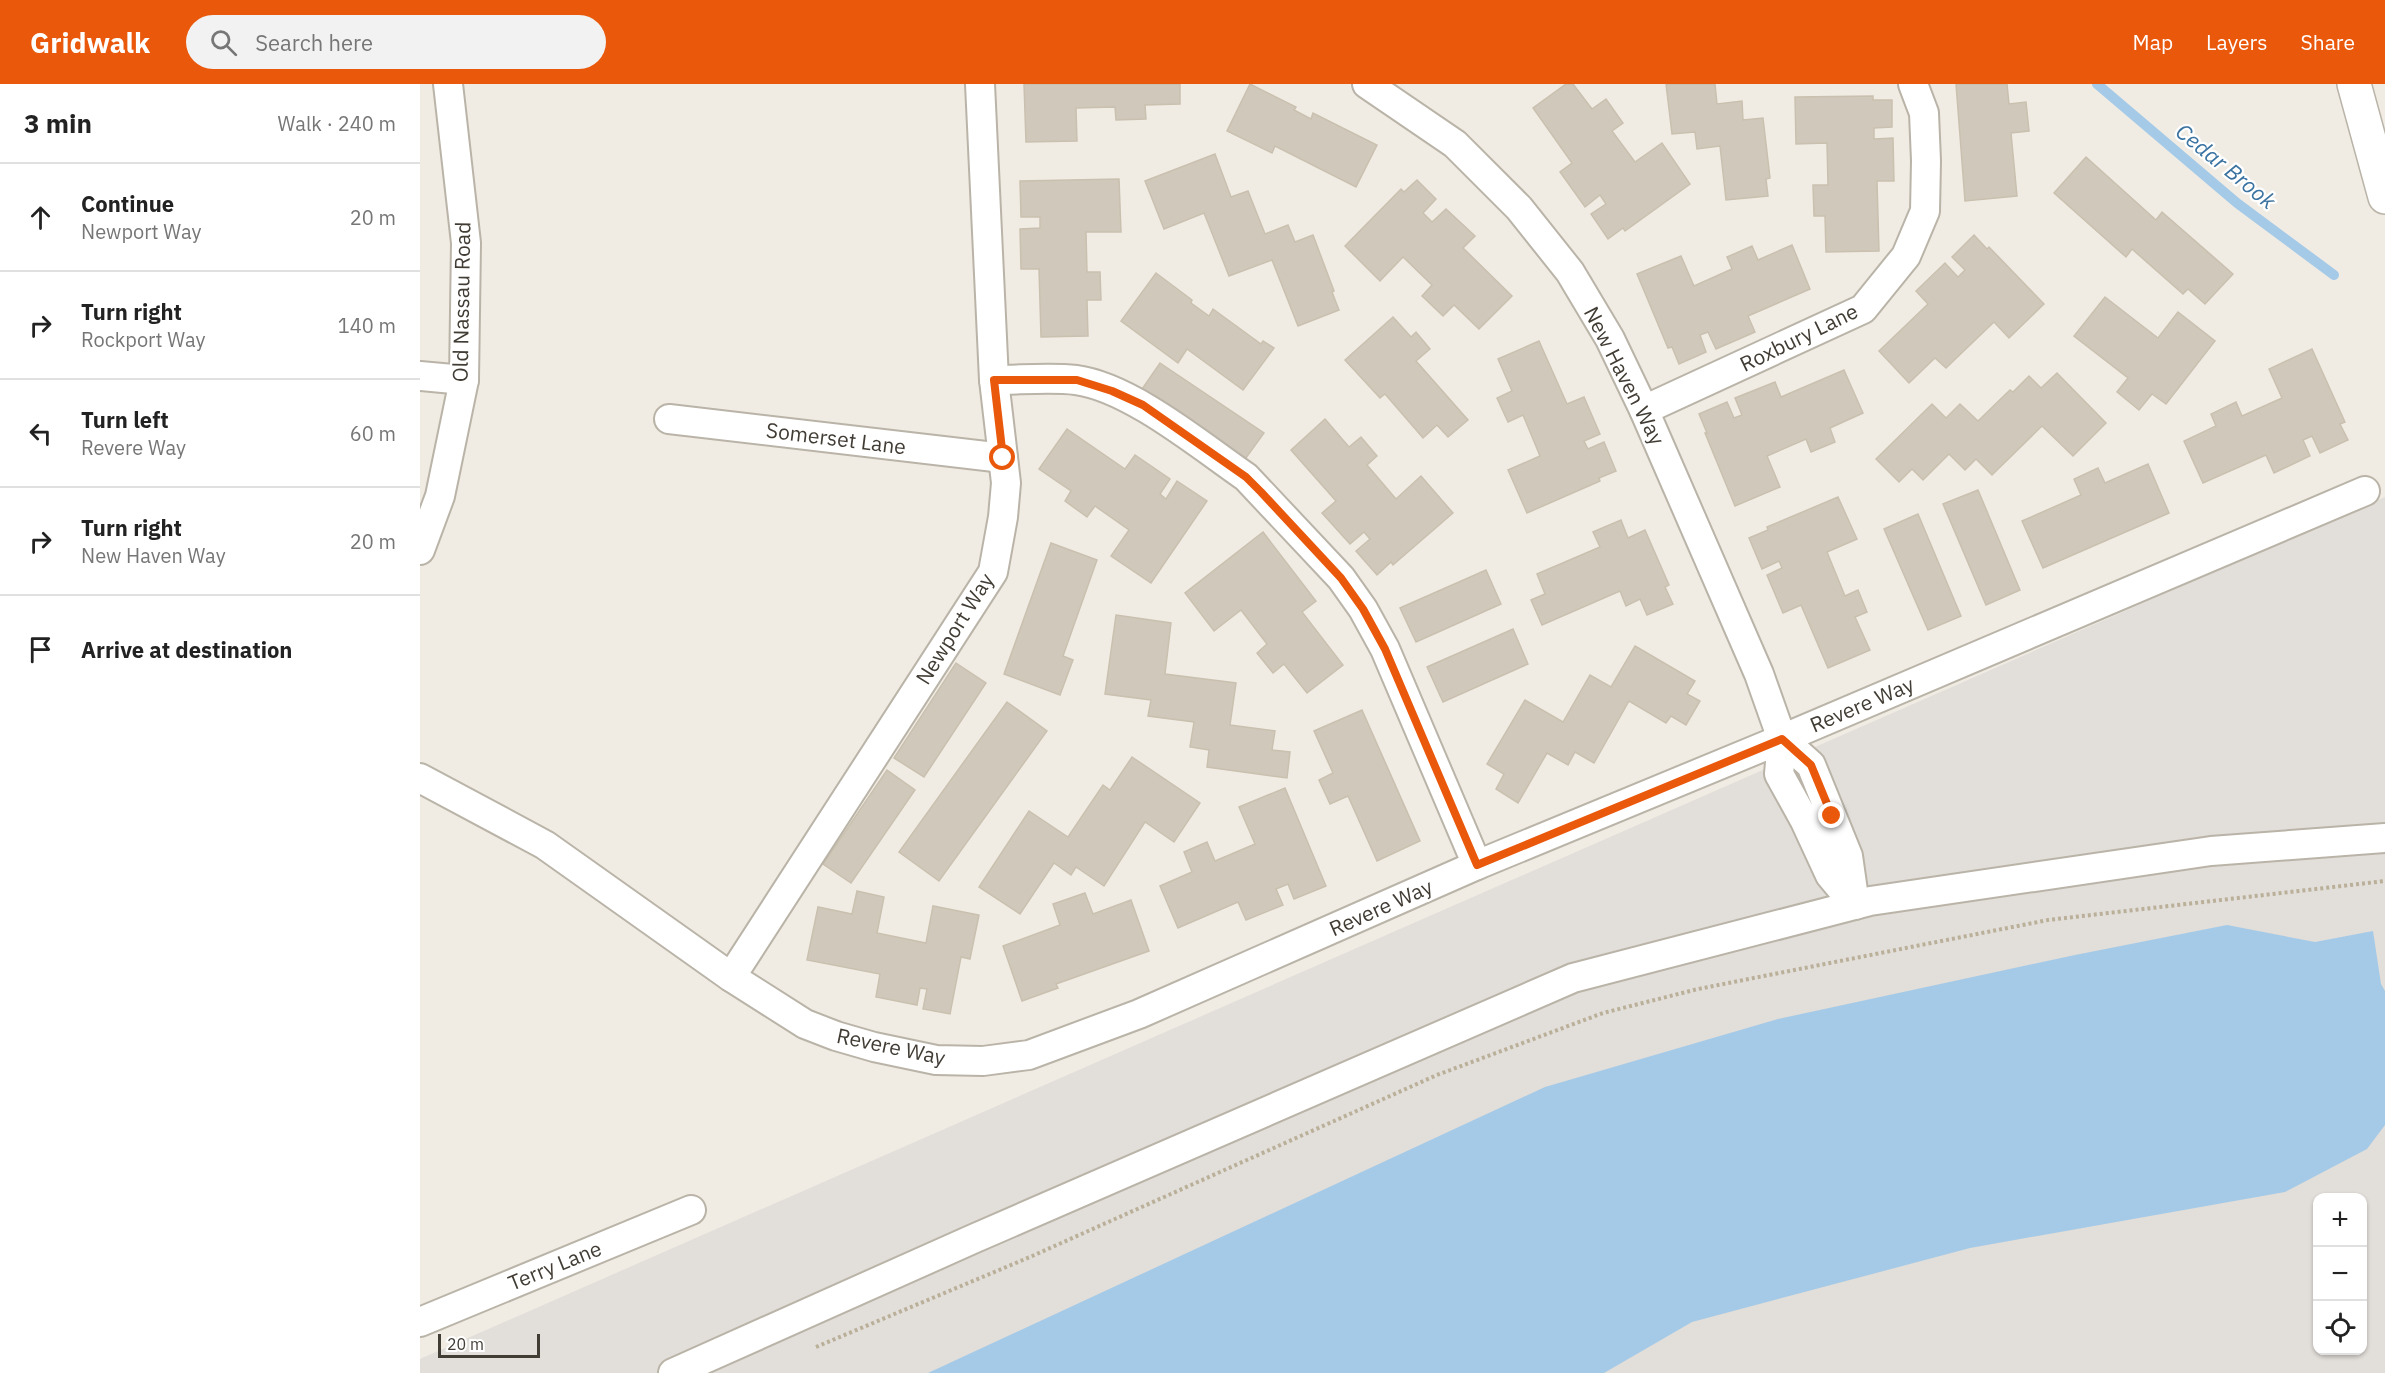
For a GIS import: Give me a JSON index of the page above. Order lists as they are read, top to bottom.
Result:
{
  "streets": {
    "street": [
      "Old Nassau Road",
      "Roxbury Lane",
      "New Haven Way",
      "Somerset Lane",
      "Newport Way",
      "Revere Way",
      "Terry Lane"
    ]
  },
  "crossings": [
    ["Roxbury Lane", "New Haven Way"],
    ["New Haven Way", "Revere Way"],
    ["Somerset Lane", "Newport Way"],
    ["Newport Way", "Revere Way"]
  ],
  "water": ["Cedar Brook"],
  "scale_bar": "20 m",
  "page": {
    "header": "Gridwalk",
    "search": "Search here",
    "nav": ["Map", "Layers", "Share"],
    "heading": ["3 min", "Walk · 240 m"],
    "list": [
      ["Continue", "Newport Way", "20 m"],
      ["Turn right", "Rockport Way", "140 m"],
      ["Turn left", "Revere Way", "60 m"],
      ["Turn right", "New Haven Way", "20 m"],
      "Arrive at destination"
    ],
    "map_buttons": ["+", "−"],
    "scale": "20 m"
  }
}
